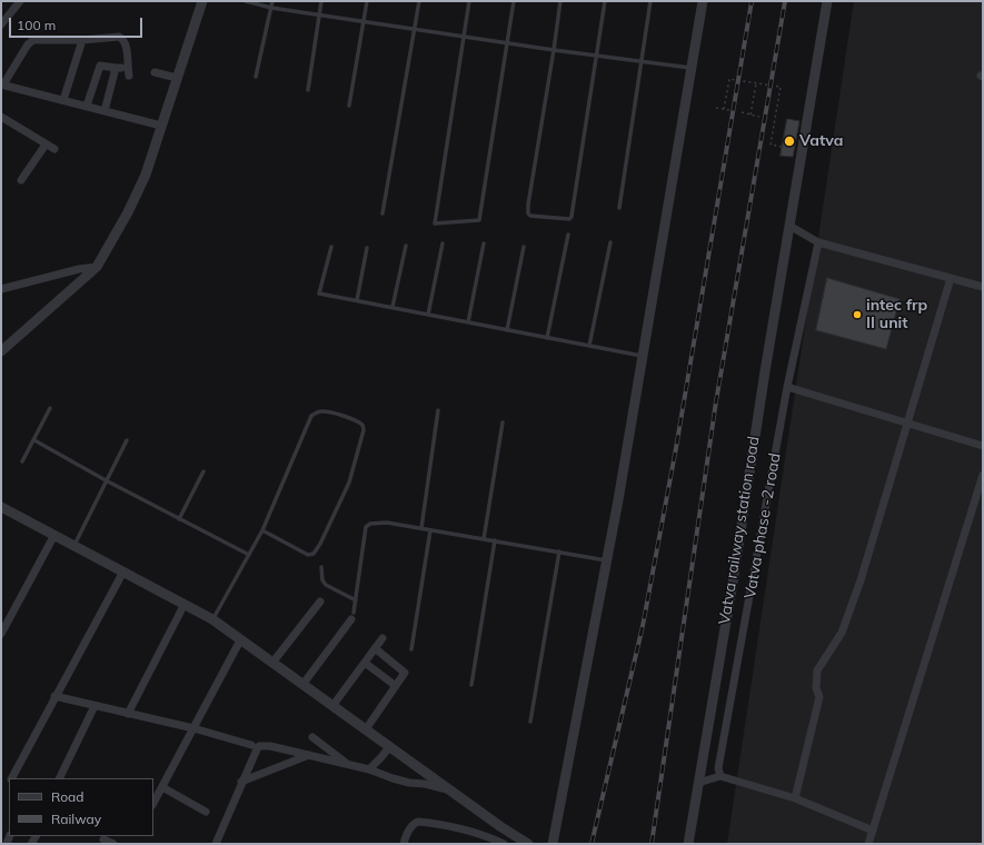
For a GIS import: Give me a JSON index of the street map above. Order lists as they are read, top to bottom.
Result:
{
  "streets": {
    "street": ["Vatva phase -2 road", "Vatva railway station road"]
  },
  "places": ["Vatva", "intec frp II unit"],
  "legend": ["Road", "Railway"],
  "scale_bar": "100 m"
}
